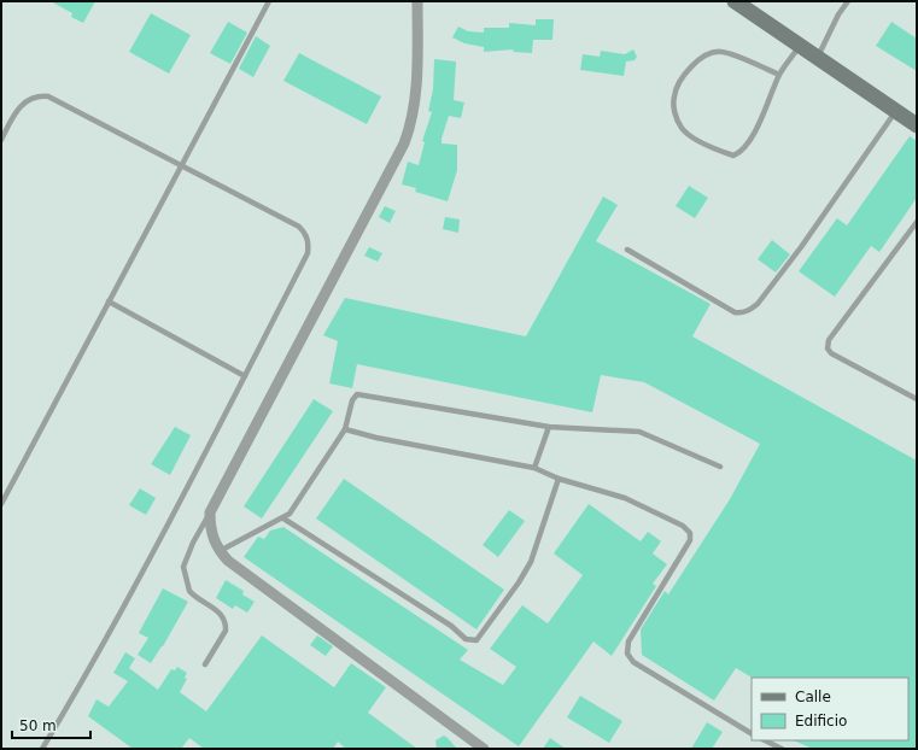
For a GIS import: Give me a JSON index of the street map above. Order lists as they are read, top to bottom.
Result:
{
  "legend": ["Calle", "Edificio"],
  "scale_bar": "50 m"
}
